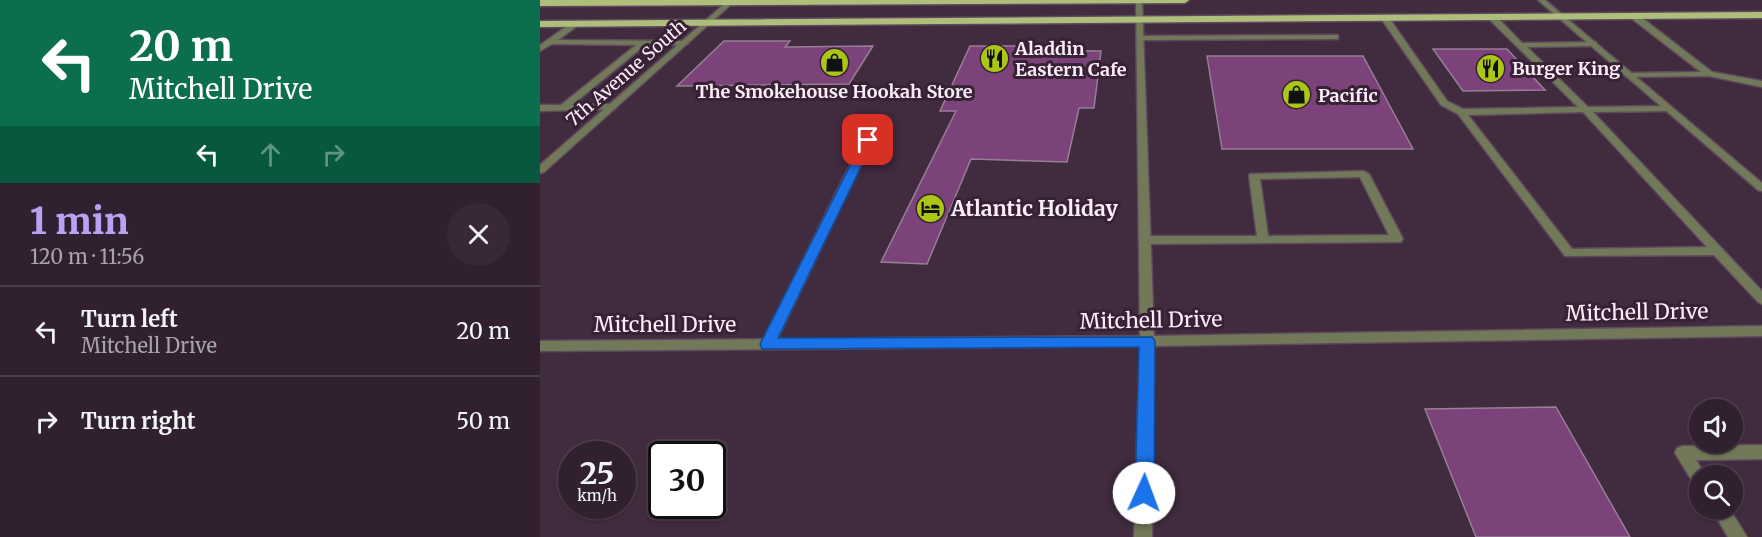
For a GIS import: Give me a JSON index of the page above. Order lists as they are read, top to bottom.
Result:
{
  "streets": {
    "street": ["7th Avenue South", "Mitchell Drive"]
  },
  "places": {
    "restaurant": ["Aladdin Eastern Cafe", "Burger King"],
    "shop": ["The Smokehouse Hookah Store", "Pacific"],
    "hotel": ["Atlantic Holiday"]
  },
  "page": {
    "turn": ["20 m", "Mitchell Drive"],
    "heading": ["1 min", "120 m · 11:56"],
    "list": [
      {
        "name": "Turn left",
        "note": "Mitchell Drive",
        "value": "20 m"
      },
      {
        "name": "Turn right",
        "value": "50 m"
      }
    ],
    "speed": "25 km/h",
    "limit": "30"
  }
}
